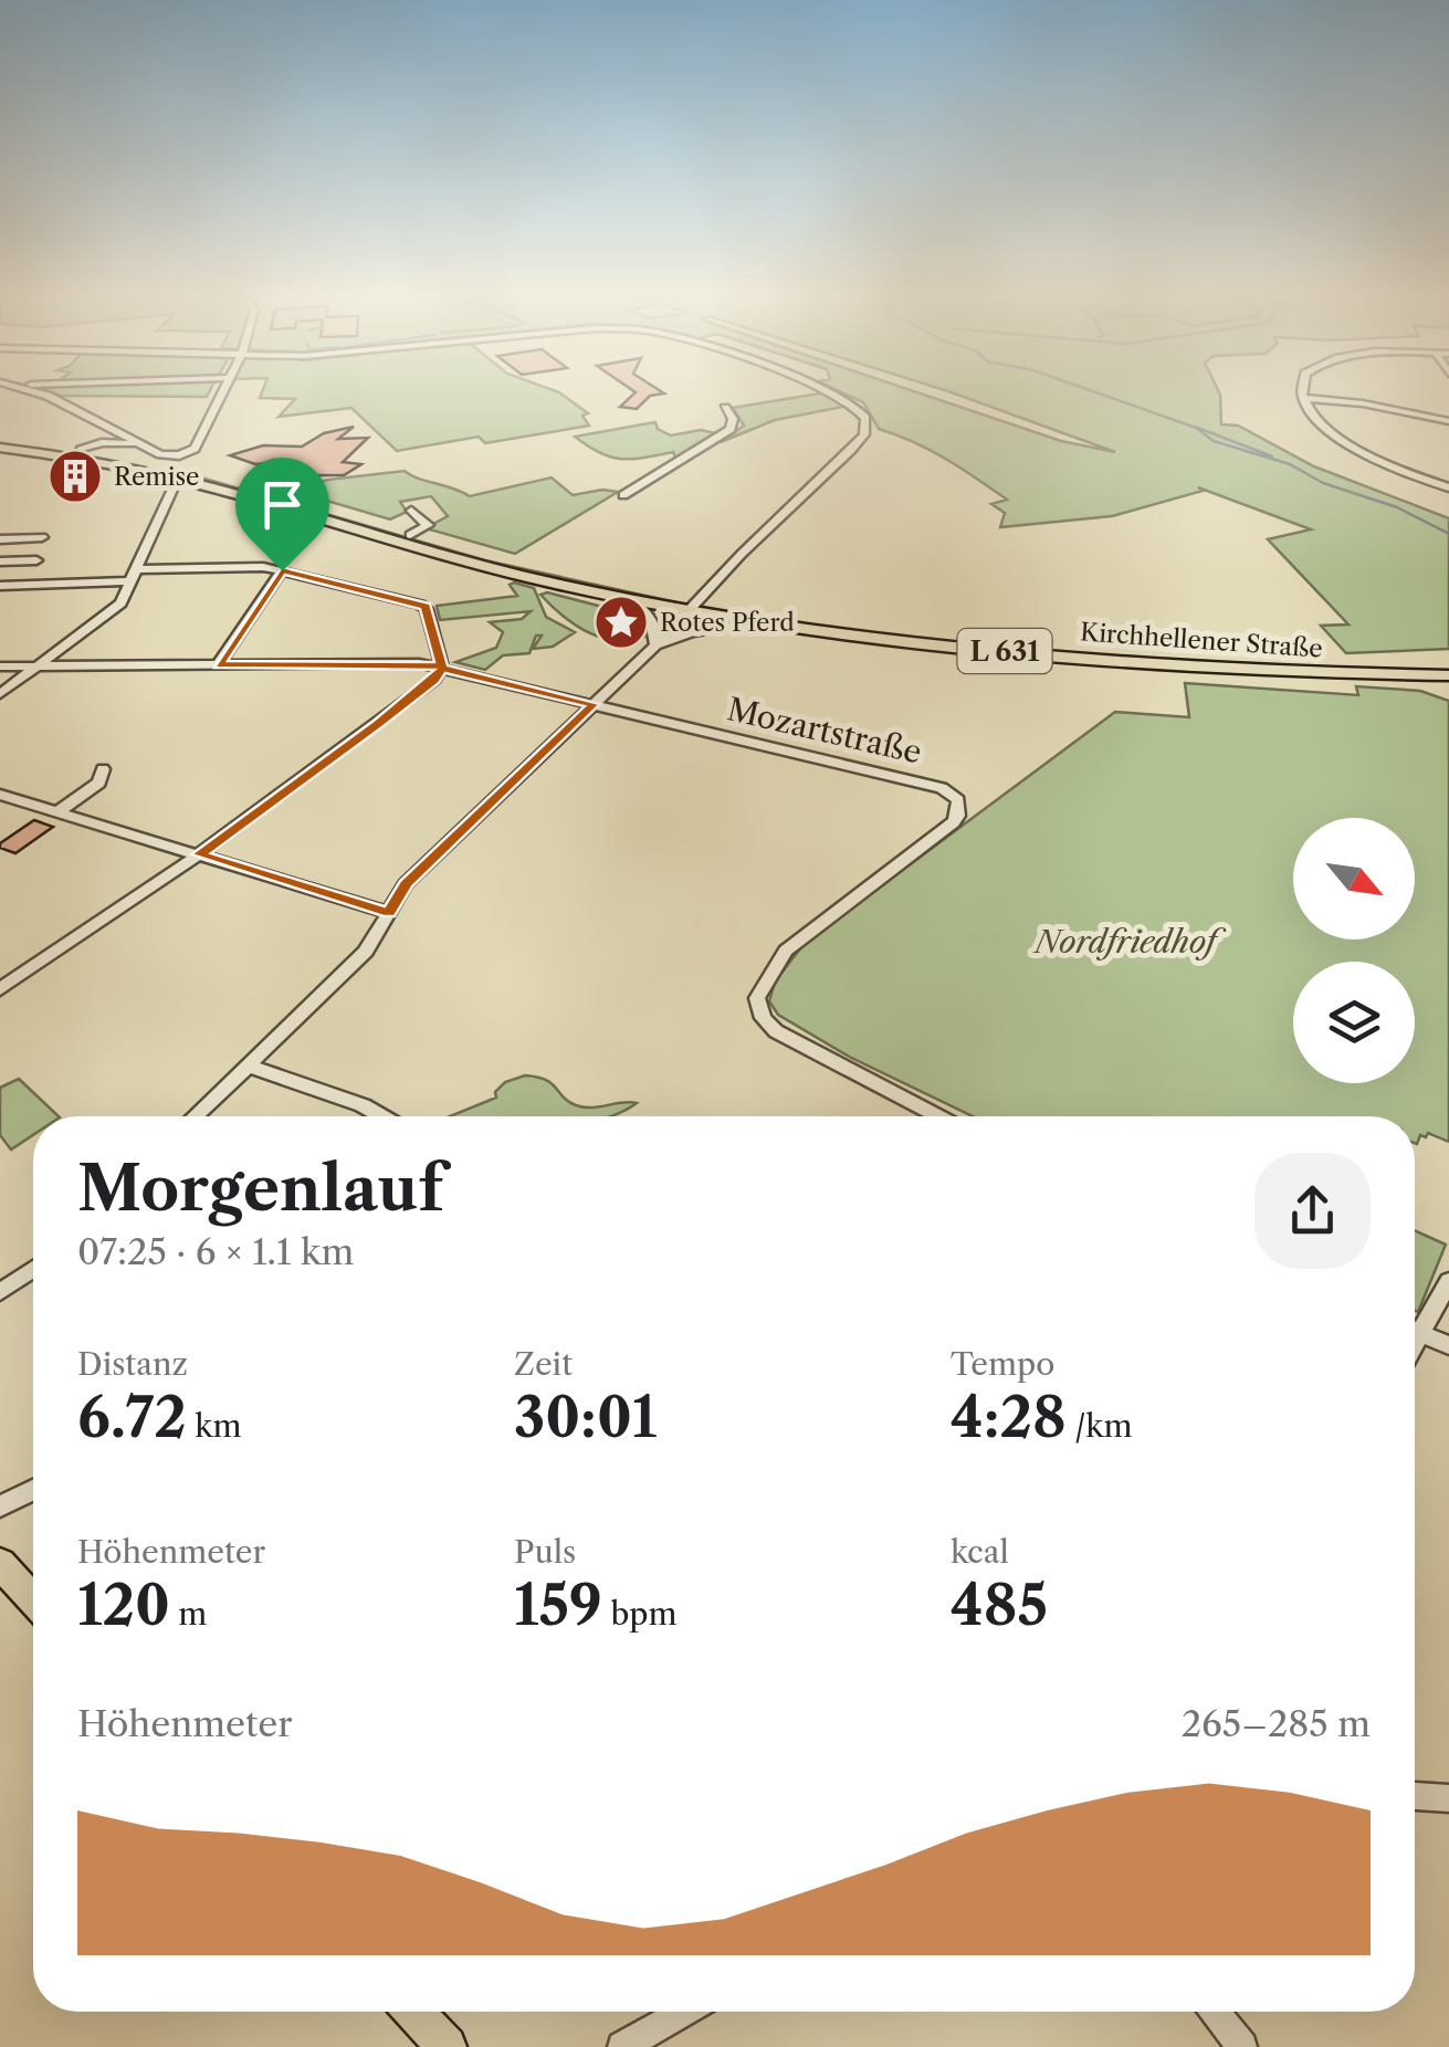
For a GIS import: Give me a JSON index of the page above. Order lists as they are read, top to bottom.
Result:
{
  "streets": {
    "main road": ["Kirchhellener Straße", "L 631"],
    "street": ["Mozartstraße"]
  },
  "crossings": [
    ["Kirchhellener Straße", "L 631"]
  ],
  "parks": ["Nordfriedhof"],
  "places": {
    "building": ["Remise"],
    "place": ["Rotes Pferd"]
  },
  "north": "bottom right",
  "page": {
    "heading": ["Morgenlauf", "07:25 · 6 × 1.1 km"],
    "stats": [
      ["Distanz", "6.72 km"],
      ["Zeit", "30:01"],
      ["Tempo", "4:28 /km"],
      ["Höhenmeter", "120 m"],
      ["Puls", "159 bpm"],
      ["kcal", "485"]
    ],
    "chart": ["Höhenmeter", "265–285 m"]
  }
}
